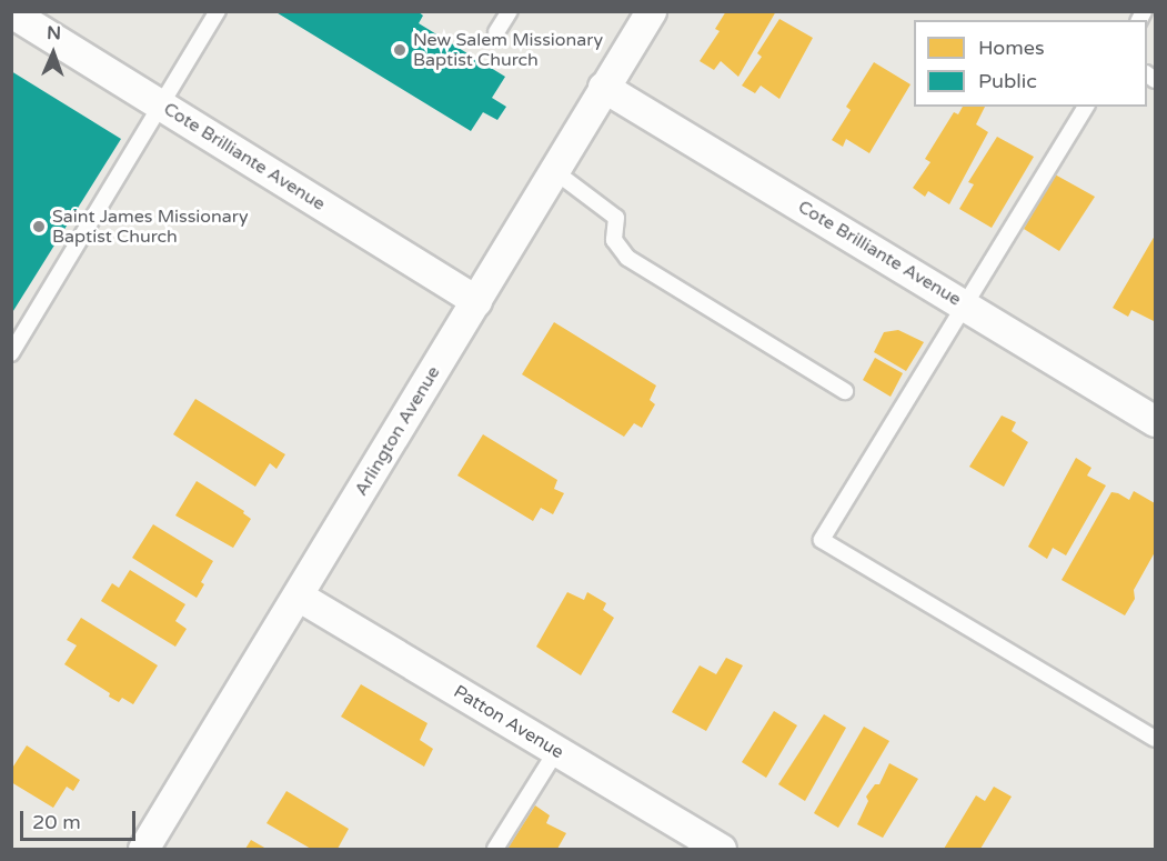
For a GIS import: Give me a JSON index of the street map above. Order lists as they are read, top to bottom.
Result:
{
  "streets": {
    "street": ["Cote Brilliante Avenue", "Arlington Avenue", "Patton Avenue"]
  },
  "crossings": [
    ["Cote Brilliante Avenue", "Arlington Avenue"],
    ["Arlington Avenue", "Patton Avenue"]
  ],
  "places": ["New Salem Missionary Baptist Church", "Saint James Missionary Baptist Church"],
  "legend": ["Homes", "Public"],
  "scale_bar": "20 m",
  "north": "top"
}
